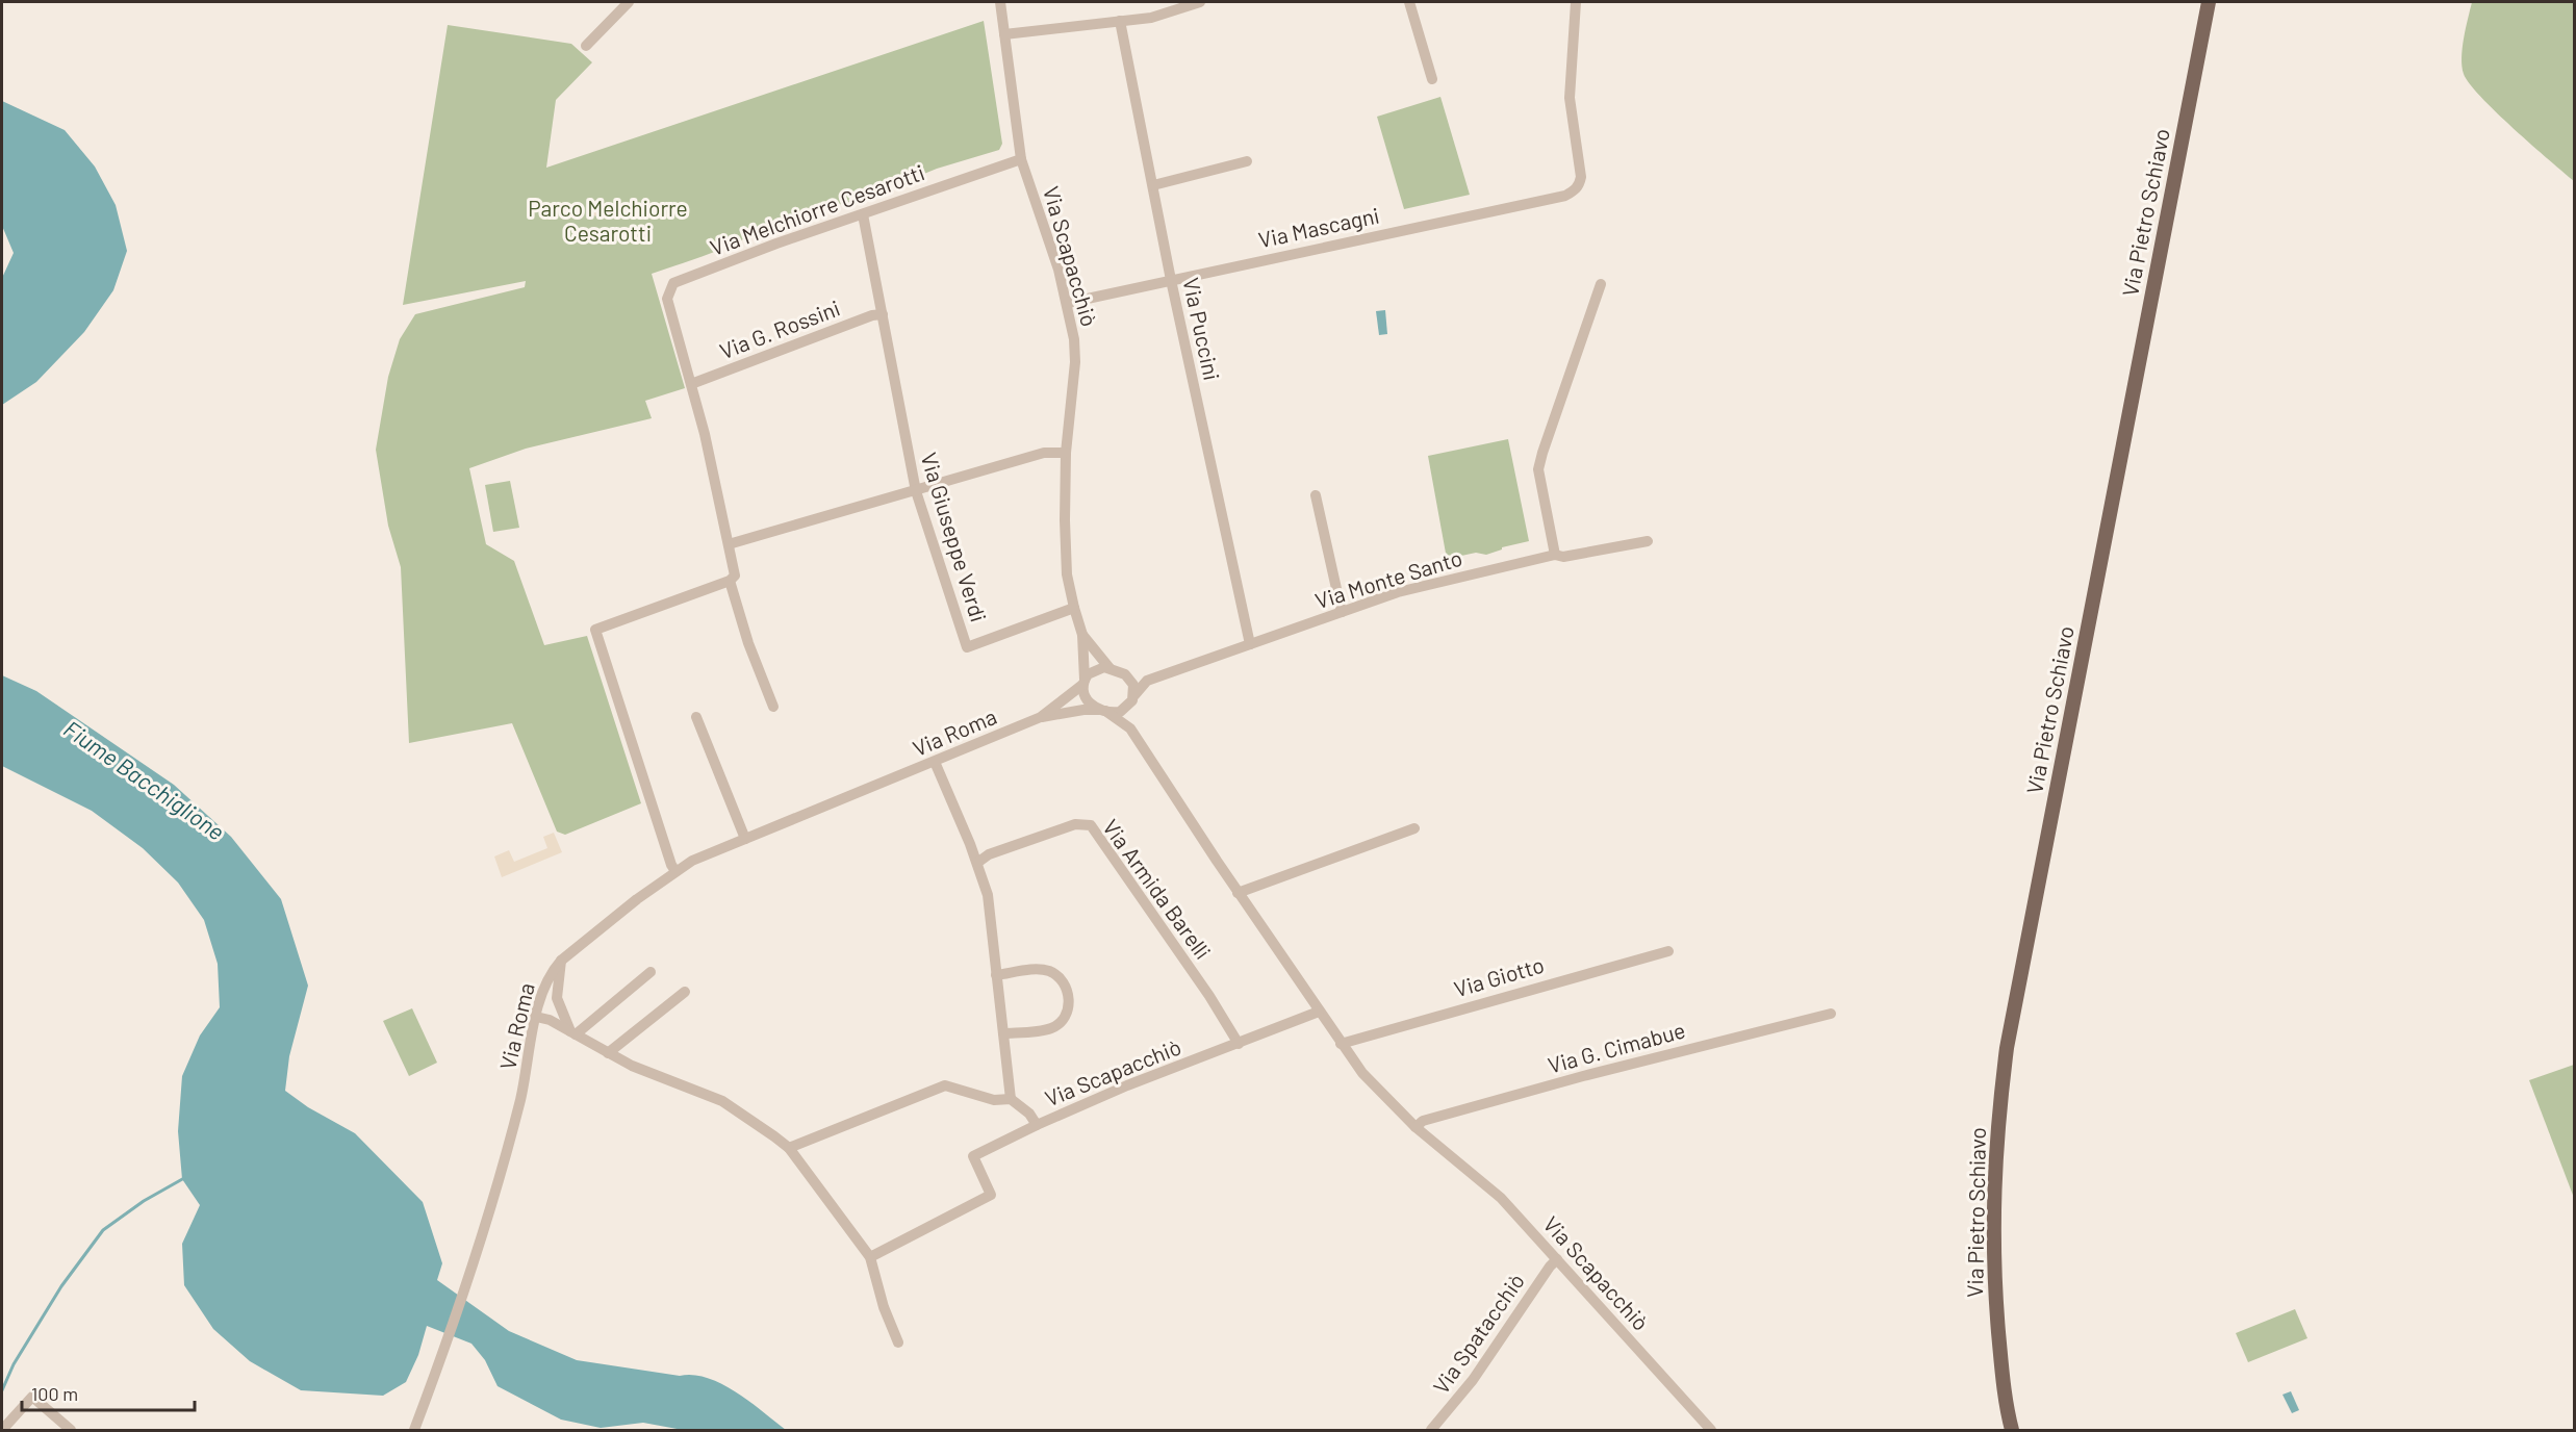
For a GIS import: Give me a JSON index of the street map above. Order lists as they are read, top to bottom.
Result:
{
  "streets": {
    "main road": ["Via Pietro Schiavo"],
    "street": [
      "Via Melchiorre Cesarotti",
      "Via Mascagni",
      "Via Scapacchiò",
      "Via G. Rossini",
      "Via Puccini",
      "Via Giuseppe Verdi",
      "Via Monte Santo",
      "Via Roma",
      "Via Armida Barelli",
      "Via Giotto",
      "Via G. Cimabue",
      "Via Spatacchiò"
    ]
  },
  "crossings": [
    ["Via Melchiorre Cesarotti", "Via Scapacchiò"],
    ["Via Melchiorre Cesarotti", "Via G. Rossini"],
    ["Via Melchiorre Cesarotti", "Via Giuseppe Verdi"],
    ["Via Mascagni", "Via Scapacchiò"],
    ["Via Mascagni", "Via Puccini"],
    ["Via Scapacchiò", "Via Giuseppe Verdi"],
    ["Via Scapacchiò", "Via Monte Santo"],
    ["Via Scapacchiò", "Via Roma"],
    ["Via Scapacchiò", "Via Armida Barelli"],
    ["Via Scapacchiò", "Via Giotto"],
    ["Via Scapacchiò", "Via G. Cimabue"],
    ["Via Scapacchiò", "Via Spatacchiò"],
    ["Via G. Rossini", "Via Giuseppe Verdi"],
    ["Via Puccini", "Via Monte Santo"],
    ["Via Monte Santo", "Via Roma"]
  ],
  "water": ["Fiume Bacchiglione"],
  "parks": ["Parco Melchiorre Cesarotti"],
  "scale_bar": "100 m"
}
